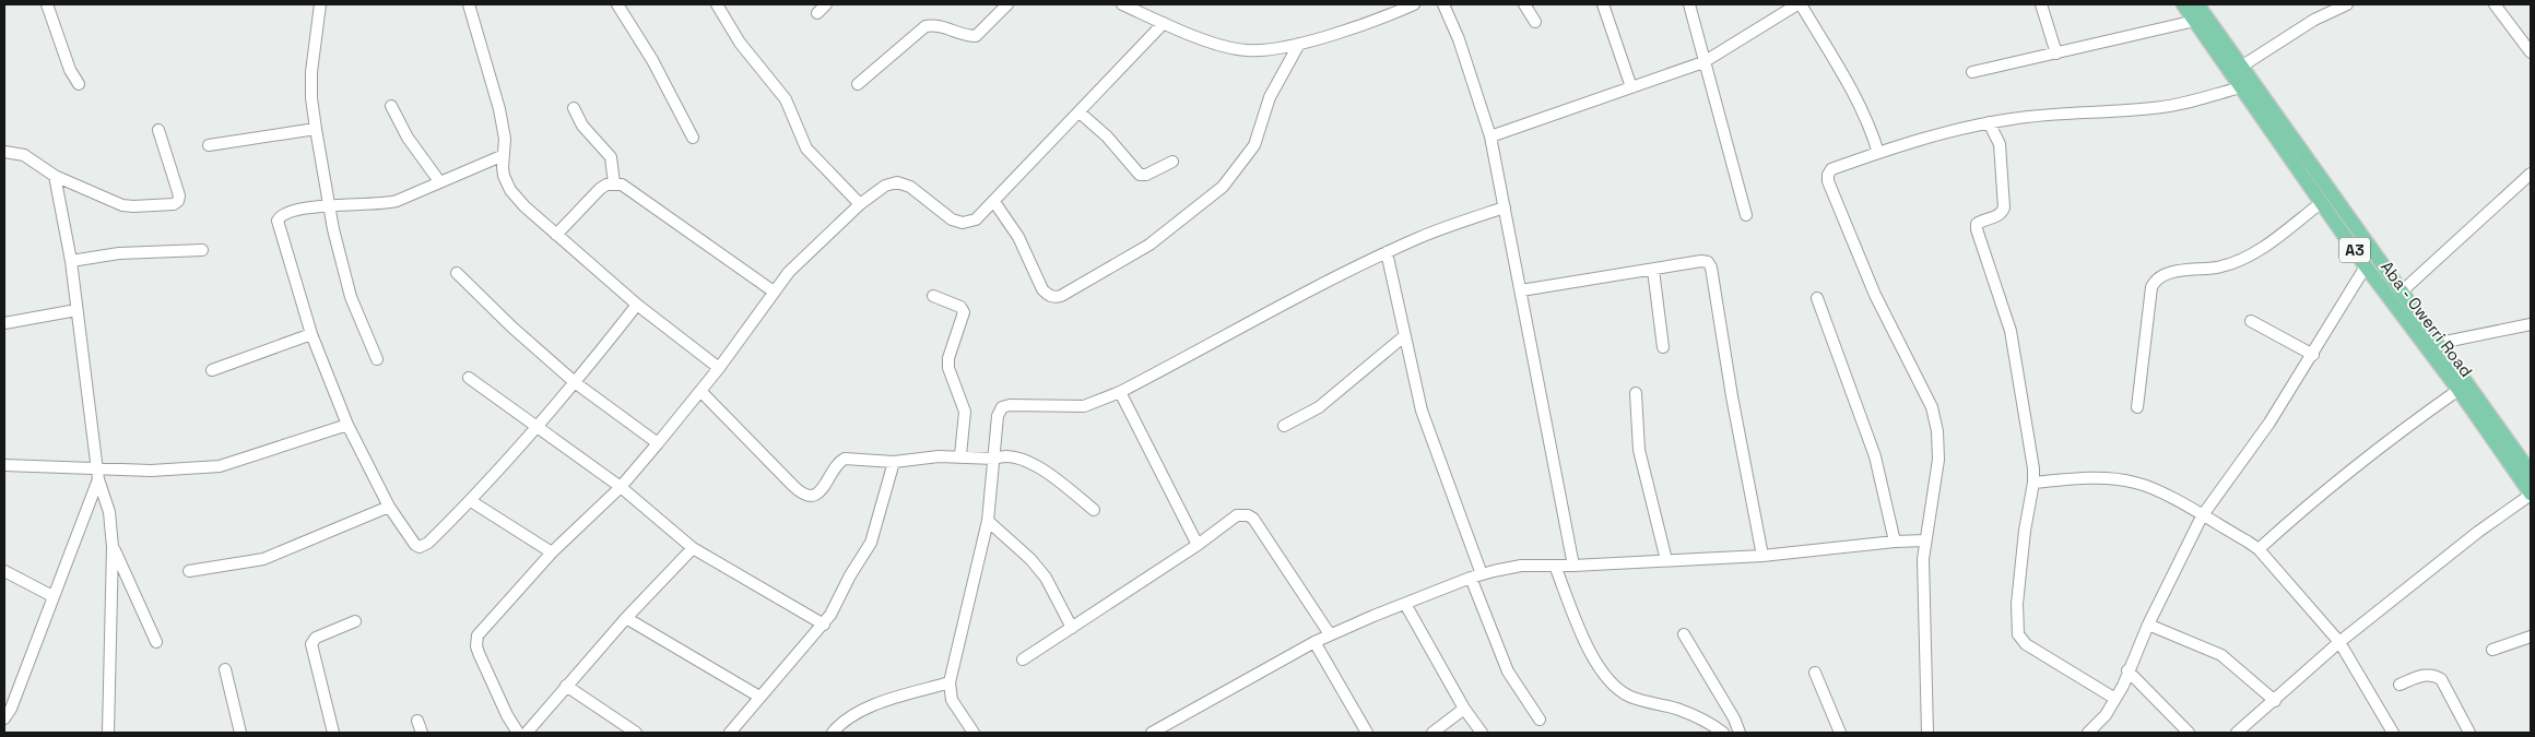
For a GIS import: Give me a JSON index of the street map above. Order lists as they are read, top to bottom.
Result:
{
  "streets": {
    "main road": ["A3", "Aba - Owerri Road"]
  }
}
